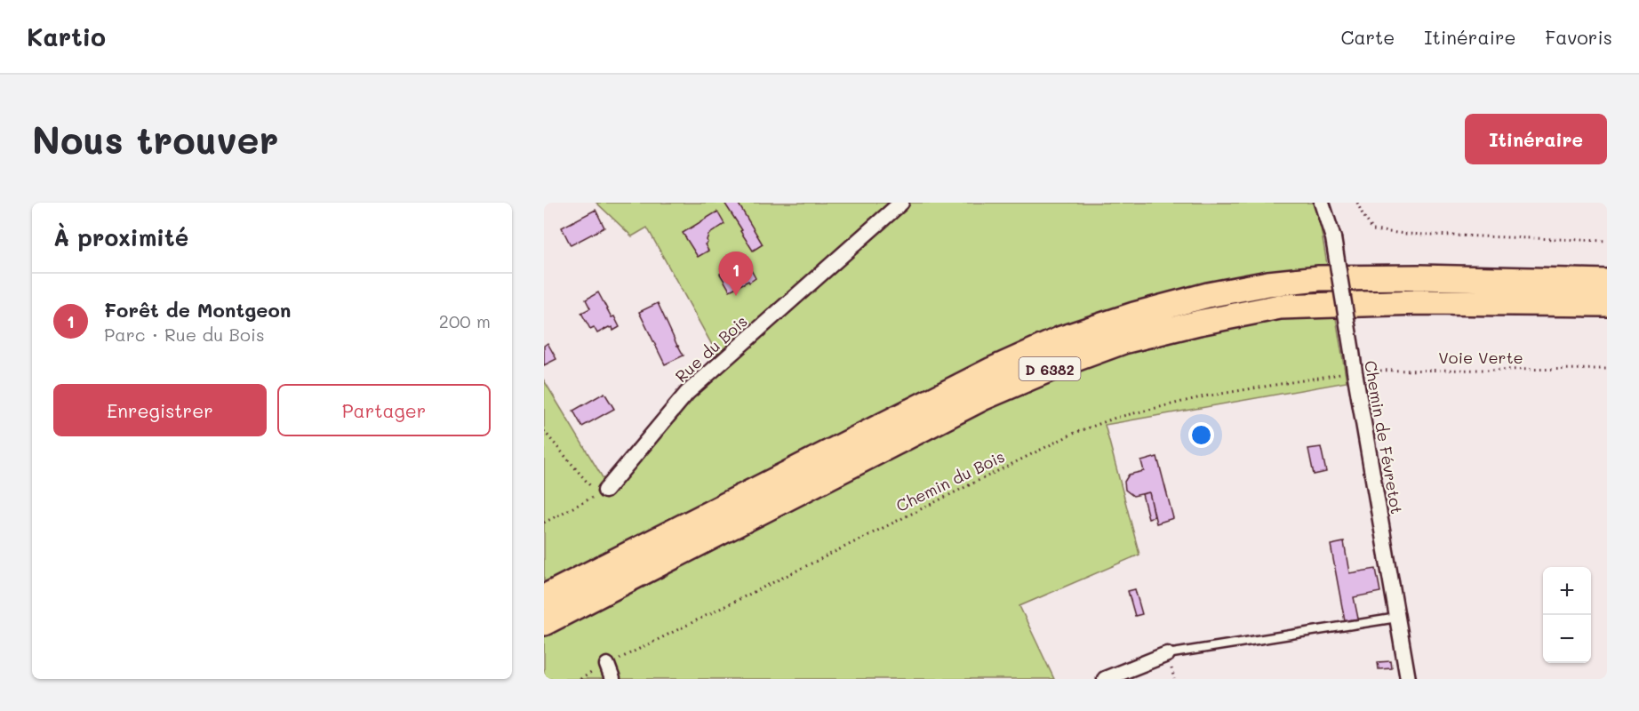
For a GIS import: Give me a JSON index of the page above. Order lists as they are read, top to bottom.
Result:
{
  "streets": {
    "highway": ["D 6382"],
    "street": ["Rue du Bois", "Chemin de Févretot"],
    "path": ["Voie Verte", "Chemin du Bois"]
  },
  "crossings": [
    ["Voie Verte", "Chemin de Févretot"],
    ["Voie Verte", "Chemin du Bois"],
    ["Chemin de Févretot", "Chemin du Bois"]
  ],
  "page": {
    "header": "Kartio",
    "nav": ["Carte", "Itinéraire", "Favoris"],
    "buttons": [
      "Itinéraire",
      ["Enregistrer", "Partager"]
    ],
    "title": "Nous trouver",
    "heading": "À proximité",
    "pins": "1",
    "list": [
      {
        "mark": "1",
        "name": "Forêt de Montgeon",
        "note": "Parc · Rue du Bois",
        "value": "200 m"
      }
    ],
    "map_buttons": ["+", "−"]
  }
}
